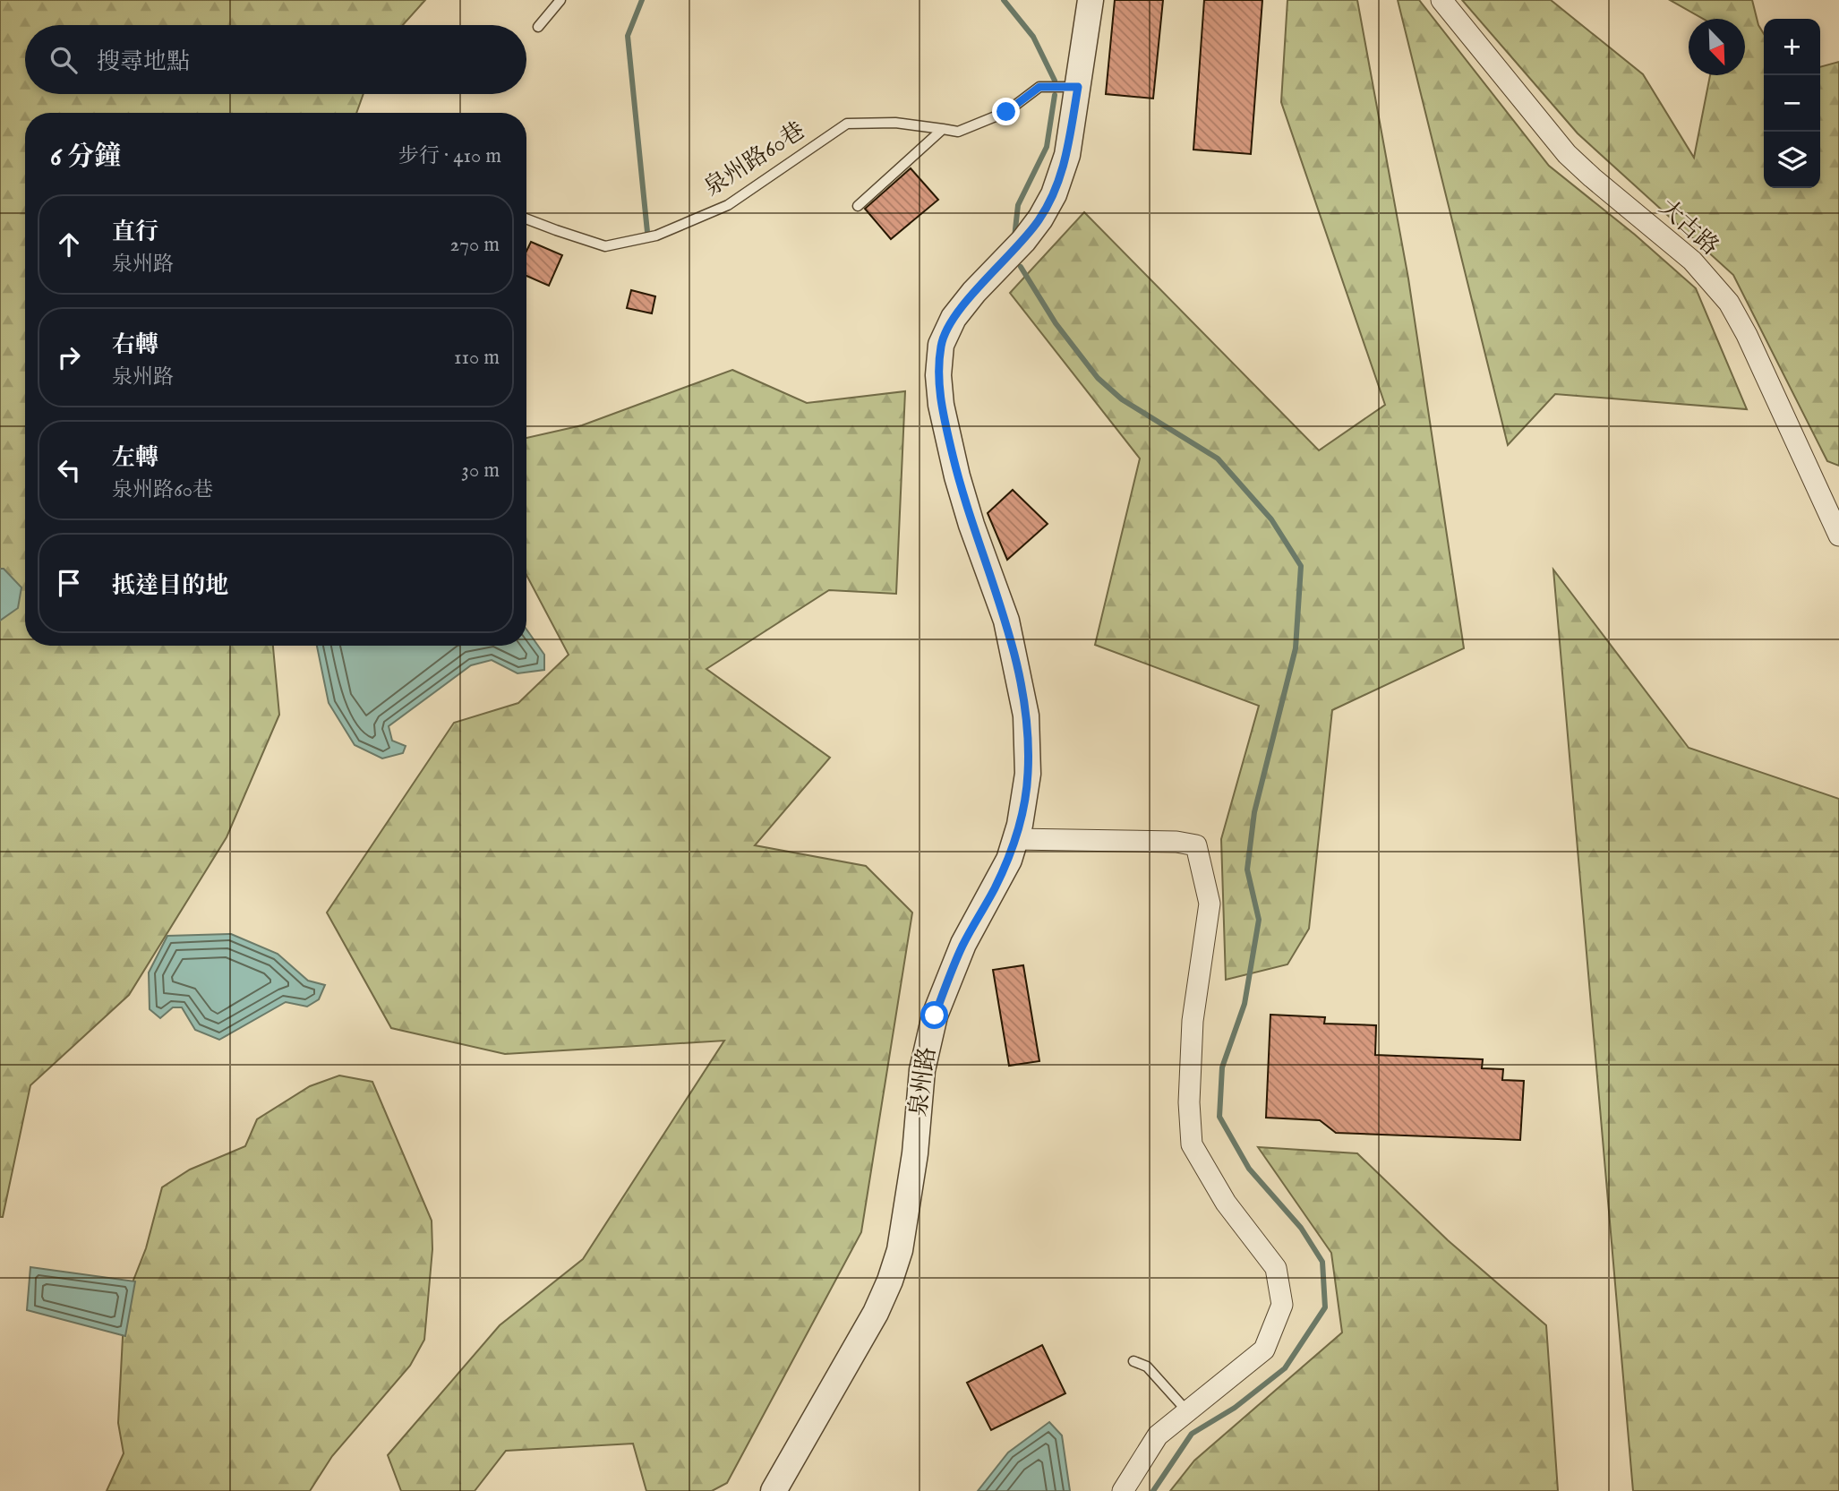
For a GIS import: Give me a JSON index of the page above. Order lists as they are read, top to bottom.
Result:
{
  "streets": {
    "street": ["大古路", "泉州路"],
    "lane": ["泉州路60巷"]
  },
  "crossings": [
    ["泉州路60巷", "泉州路"]
  ],
  "north": "bottom right",
  "page": {
    "map_buttons": ["+", "−"],
    "search": "搜尋地點",
    "heading": ["6 分鐘", "步行 · 410 m"],
    "list": [
      ["直行", "泉州路", "270 m"],
      ["右轉", "泉州路", "110 m"],
      ["左轉", "泉州路60巷", "30 m"],
      "抵達目的地"
    ]
  }
}
